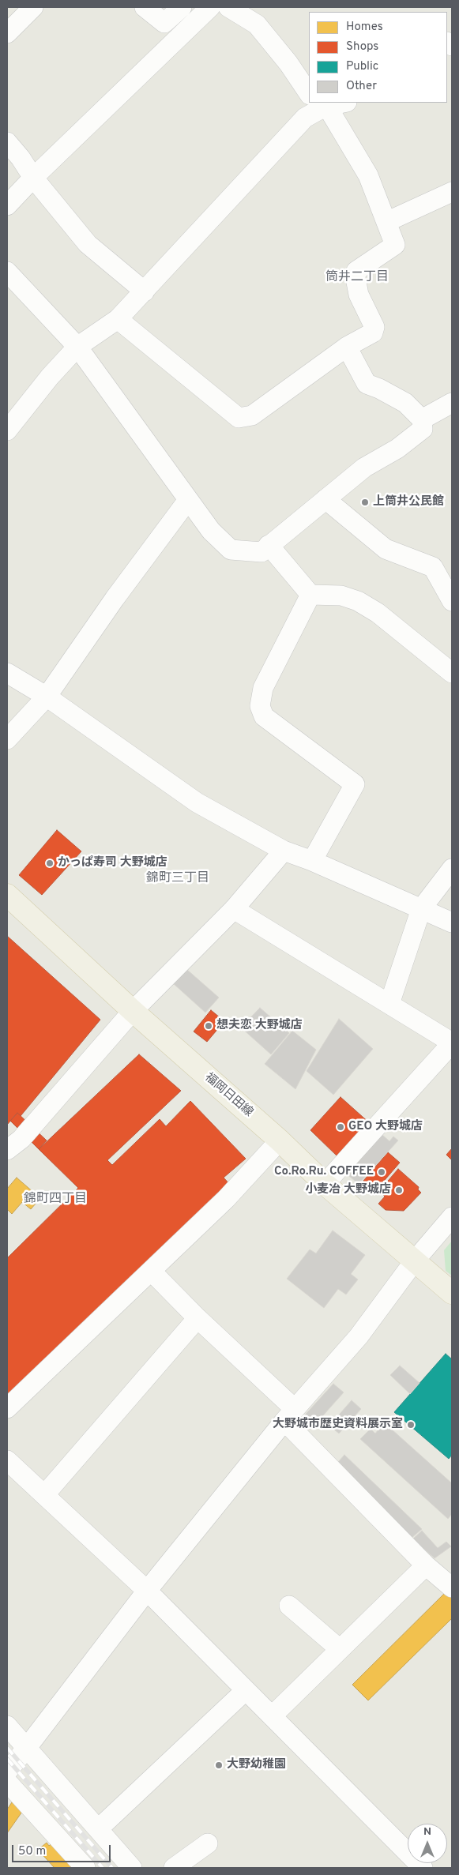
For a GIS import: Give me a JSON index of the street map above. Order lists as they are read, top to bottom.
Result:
{
  "streets": {
    "main road": ["福岡日田線"]
  },
  "districts": ["筒井二丁目", "錦町三丁目", "錦町四丁目"],
  "places": [
    "上筒井公民館",
    "かっぱ寿司 大野城店",
    "想夫恋 大野城店",
    "GEO 大野城店",
    "Co.Ro.Ru. COFFEE",
    "小麦冶 大野城店",
    "大野城市歴史資料展示室",
    "大野幼稚園"
  ],
  "legend": [
    "Homes",
    "Shops",
    "Public",
    "Other"
  ],
  "scale_bar": "50 m",
  "north": "top"
}
